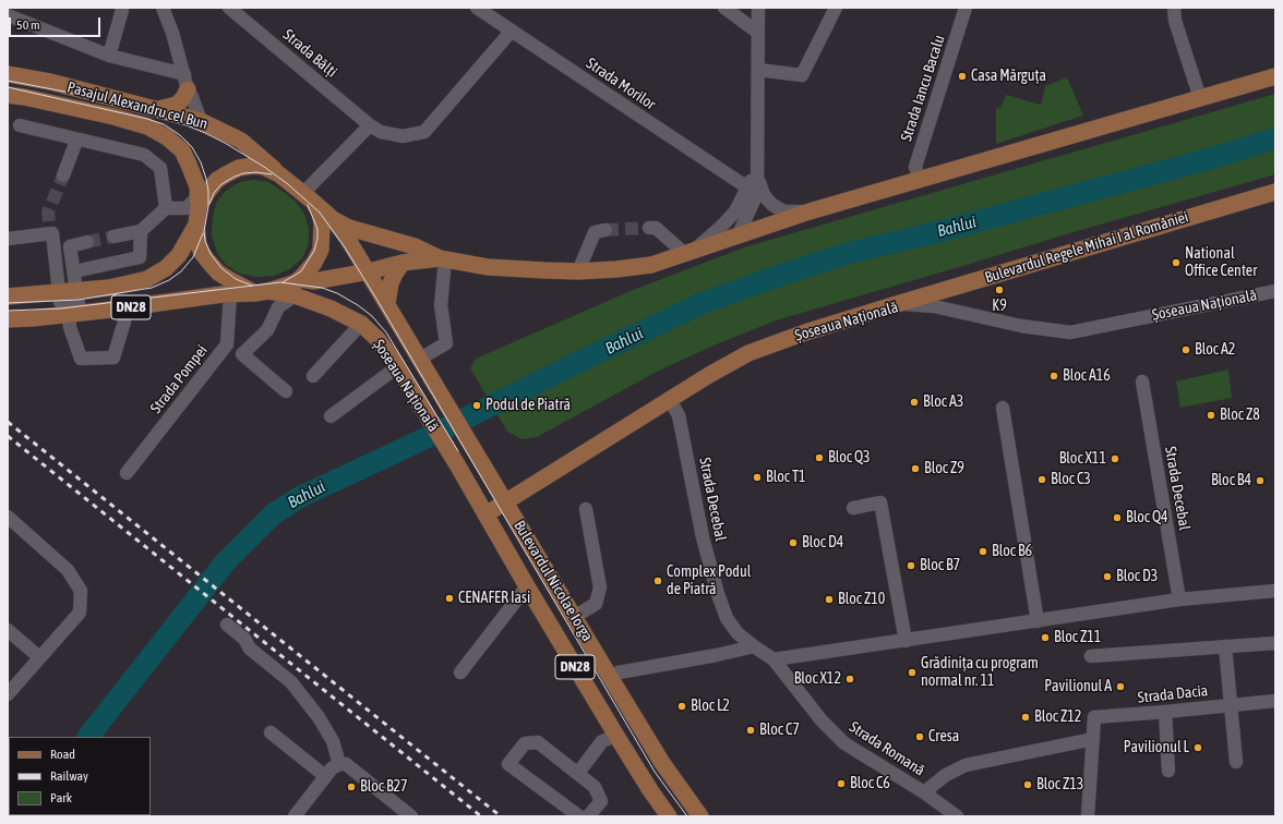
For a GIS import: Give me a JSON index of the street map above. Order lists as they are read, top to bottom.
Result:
{
  "streets": {
    "main road": [
      "Pasajul Alexandru cel Bun",
      "Bulevardul Regele Mihai I al României",
      "Șoseaua Națională",
      "DN28",
      "Bulevardul Nicolae Iorga"
    ],
    "street": [
      "Strada Bălți",
      "Strada Morilor",
      "Strada Iancu Bacalu",
      "Strada Pompei",
      "Strada Decebal",
      "Strada Dacia",
      "Strada Romană"
    ]
  },
  "crossings": [
    ["Strada Bălți", "Strada Morilor"],
    ["Pasajul Alexandru cel Bun", "Șoseaua Națională"],
    ["Pasajul Alexandru cel Bun", "DN28"],
    ["Bulevardul Regele Mihai I al României", "Șoseaua Națională"],
    ["Șoseaua Națională", "DN28"],
    ["Șoseaua Națională", "Strada Decebal"],
    ["Șoseaua Națională", "Bulevardul Nicolae Iorga"],
    ["DN28", "Strada Pompei"],
    ["Strada Decebal", "Strada Romană"]
  ],
  "water": ["Bahlui"],
  "places": [
    "Casa Mărguța",
    "National Office Center",
    "K9",
    "Bloc A2",
    "Bloc A16",
    "Bloc A3",
    "Podul de Piatră",
    "Bloc Z8",
    "Bloc Q3",
    "Bloc X11",
    "Bloc Z9",
    "Bloc T1",
    "Bloc C3",
    "Bloc B4",
    "Bloc Q4",
    "Bloc D4",
    "Bloc B6",
    "Bloc B7",
    "Bloc D3",
    "Complex Podul de Piatră",
    "CENAFER Iasi",
    "Bloc Z10",
    "Bloc Z11",
    "Grădinița cu program normal nr. 11",
    "Bloc X12",
    "Pavilionul A",
    "Bloc L2",
    "Bloc Z12",
    "Bloc C7",
    "Cresa",
    "Pavilionul L",
    "Bloc C6",
    "Bloc Z13",
    "Bloc B27"
  ],
  "legend": ["Road", "Railway", "Park"],
  "scale_bar": "50 m"
}
